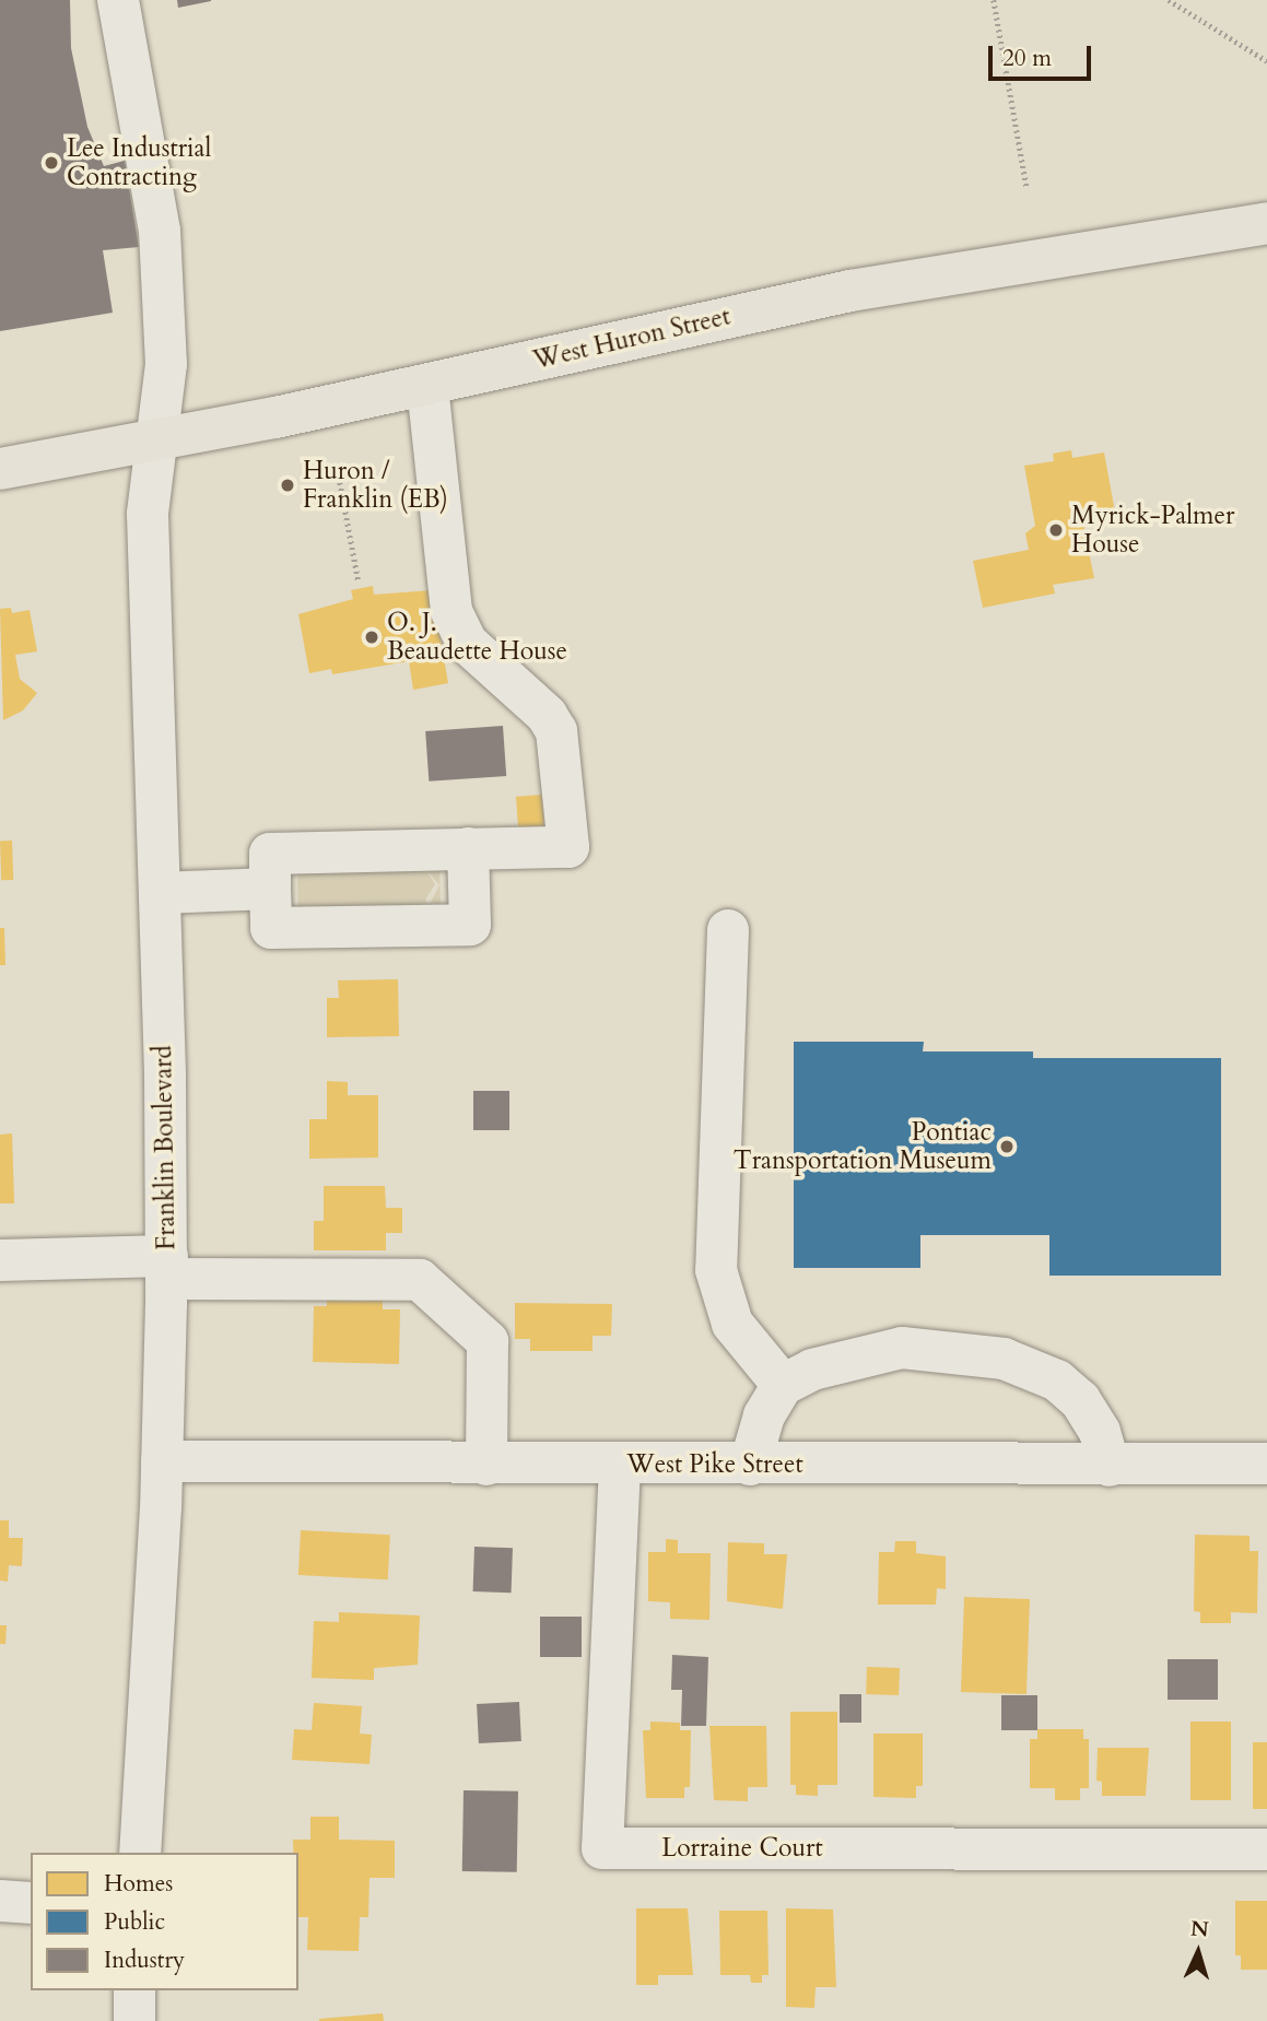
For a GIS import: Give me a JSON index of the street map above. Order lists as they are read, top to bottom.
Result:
{
  "streets": {
    "highway": ["West Huron Street"],
    "street": ["Franklin Boulevard", "West Pike Street", "Lorraine Court"]
  },
  "crossings": [
    ["West Huron Street", "Franklin Boulevard"],
    ["Franklin Boulevard", "West Pike Street"],
    ["West Pike Street", "Lorraine Court"]
  ],
  "places": [
    "Lee Industrial Contracting",
    "Huron / Franklin (EB)",
    "Myrick-Palmer House",
    "O. J. Beaudette House",
    "Pontiac Transportation Museum"
  ],
  "legend": ["Homes", "Public", "Industry"],
  "scale_bar": "20 m",
  "north": "top"
}
